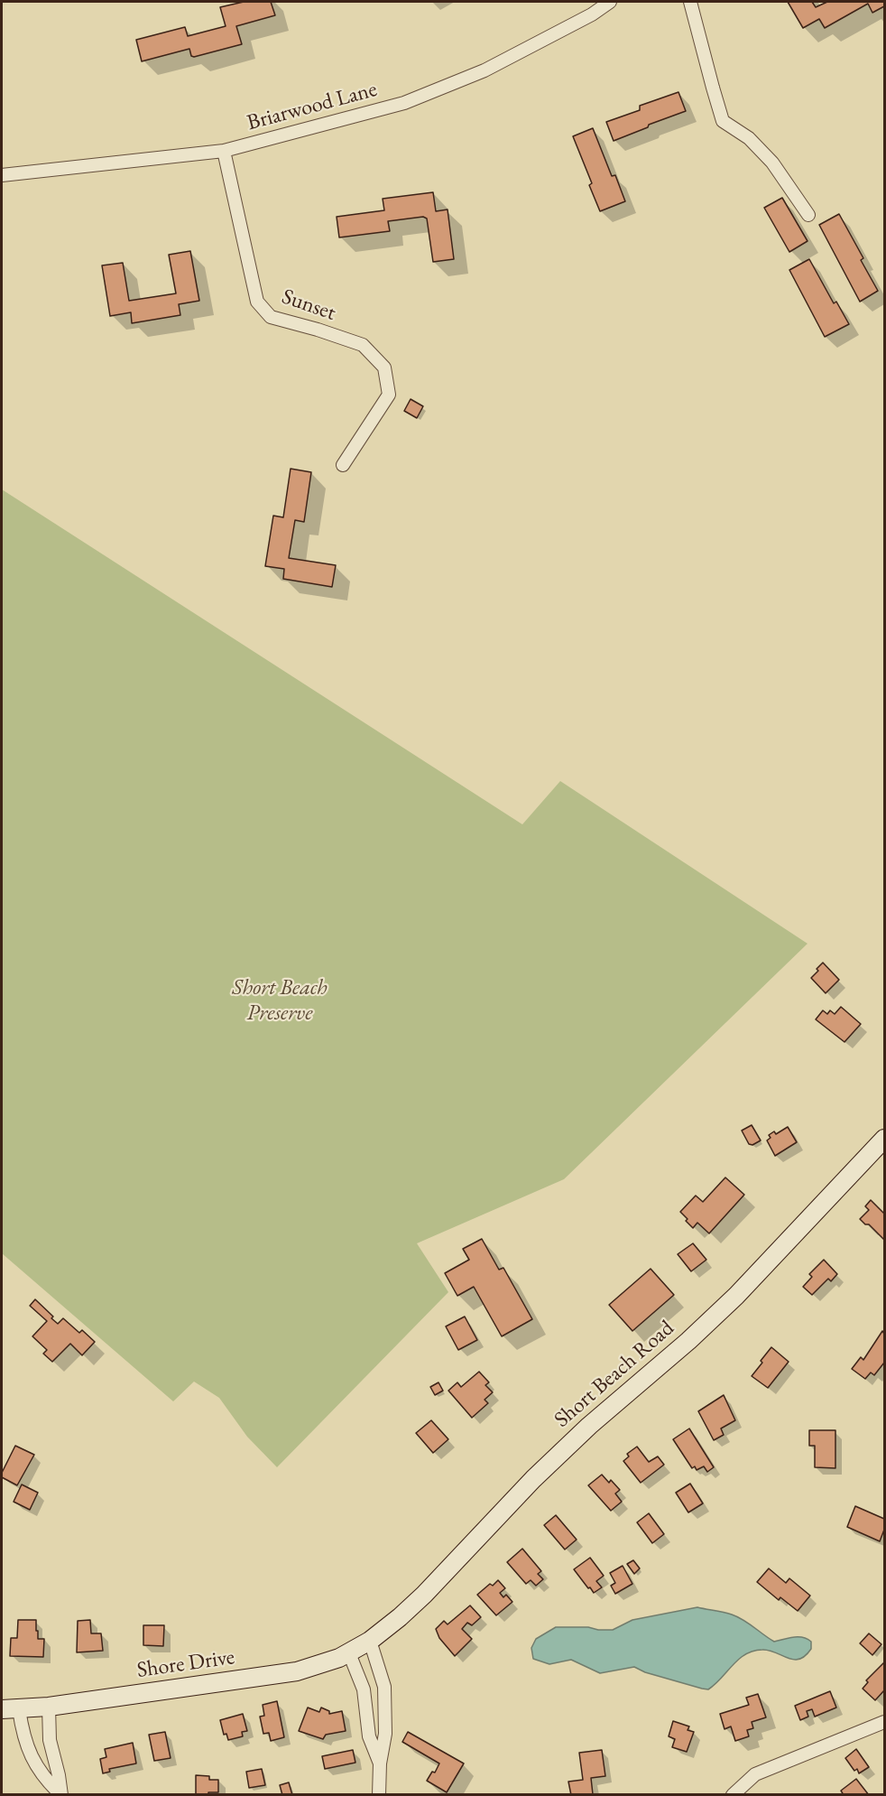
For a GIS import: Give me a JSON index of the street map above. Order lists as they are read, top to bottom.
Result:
{
  "streets": {
    "main road": ["Short Beach Road", "Shore Drive"],
    "street": ["Briarwood Lane", "Sunset"]
  },
  "crossings": [
    ["Briarwood Lane", "Sunset"],
    ["Short Beach Road", "Shore Drive"]
  ],
  "parks": ["Short Beach Preserve"]
}
